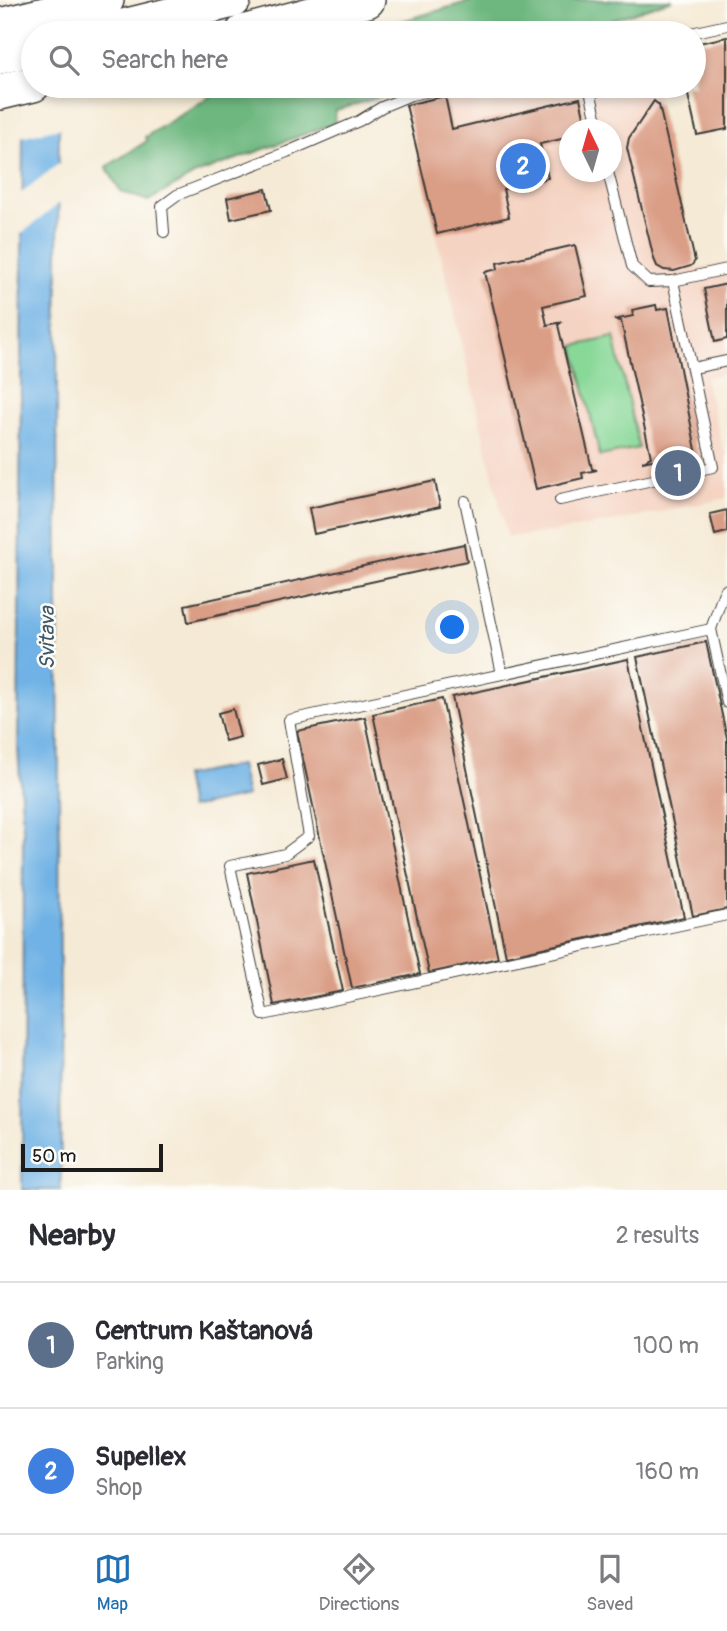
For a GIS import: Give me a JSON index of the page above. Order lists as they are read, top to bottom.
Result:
{
  "water": ["Svitava"],
  "scale_bar": "50 m",
  "north": "top",
  "page": {
    "search": "Search here",
    "pins": ["2", "1"],
    "scale": "50 m",
    "heading": ["Nearby", "2 results"],
    "list": [
      {
        "mark": "1",
        "name": "Centrum Kaštanová",
        "note": "Parking",
        "value": "100 m"
      },
      {
        "mark": "2",
        "name": "Supellex",
        "note": "Shop",
        "value": "160 m"
      }
    ],
    "nav": ["Map", "Directions", "Saved"]
  }
}
